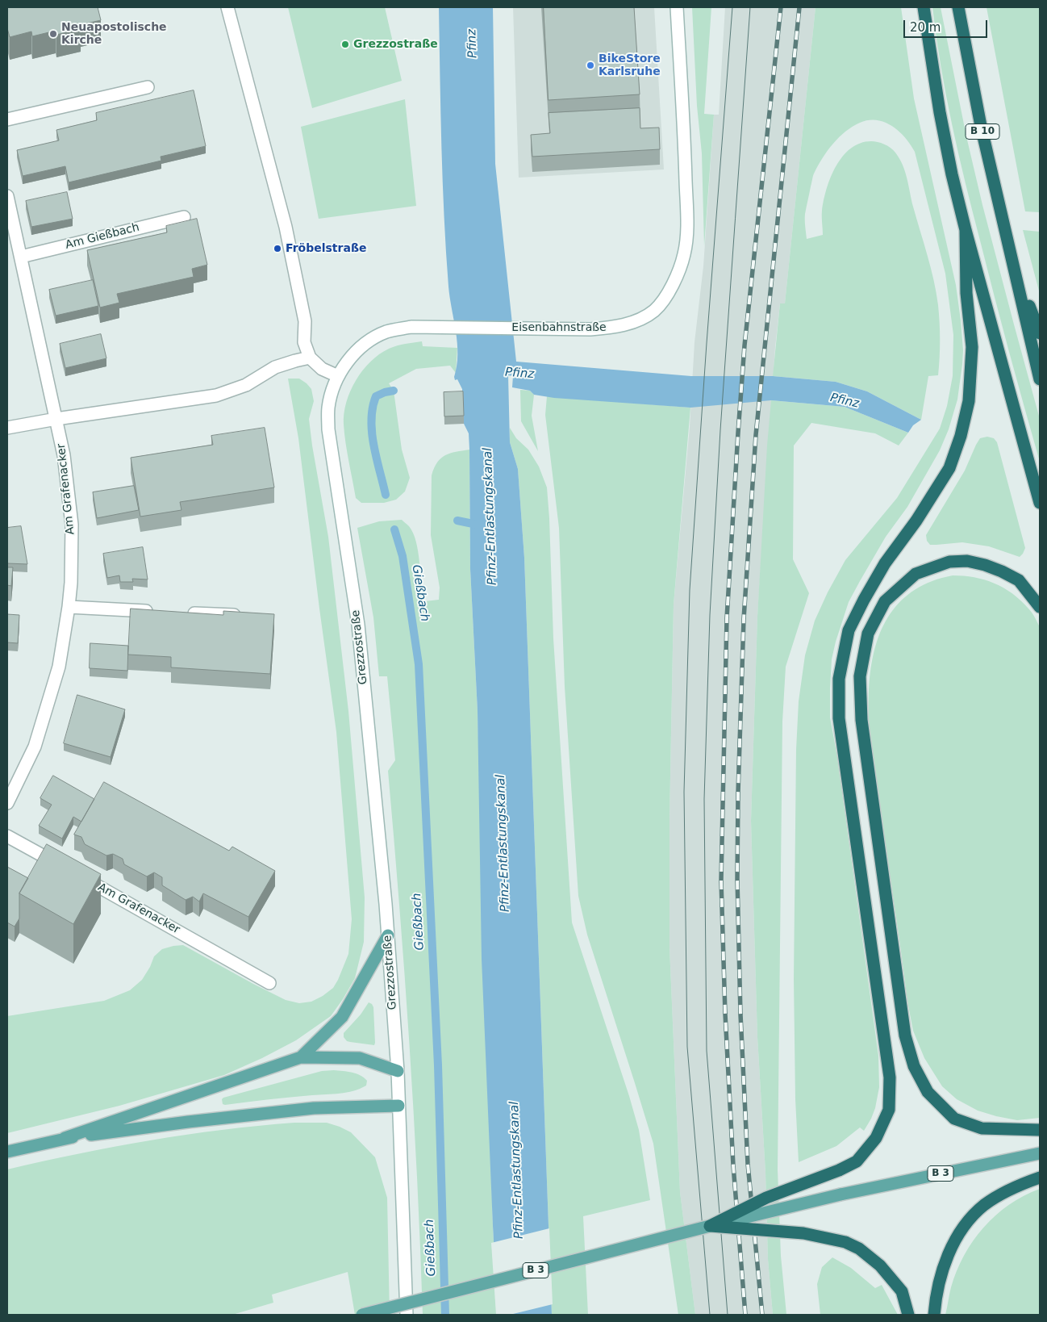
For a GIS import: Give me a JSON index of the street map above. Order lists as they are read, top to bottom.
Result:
{
  "streets": {
    "highway": ["B 10"],
    "main road": ["B 3"],
    "street": [
      "Am Gießbach",
      "Eisenbahnstraße",
      "Am Grafenacker",
      "Grezzostraße"
    ]
  },
  "crossings": [
    ["Eisenbahnstraße", "Grezzostraße"]
  ],
  "water": ["Pfinz", "Pfinz-Entlastungskanal", "Gießbach"],
  "places": [
    "Neuapostolische Kirche",
    "Grezzostraße",
    "BikeStore Karlsruhe",
    "Fröbelstraße"
  ],
  "scale_bar": "20 m"
}
